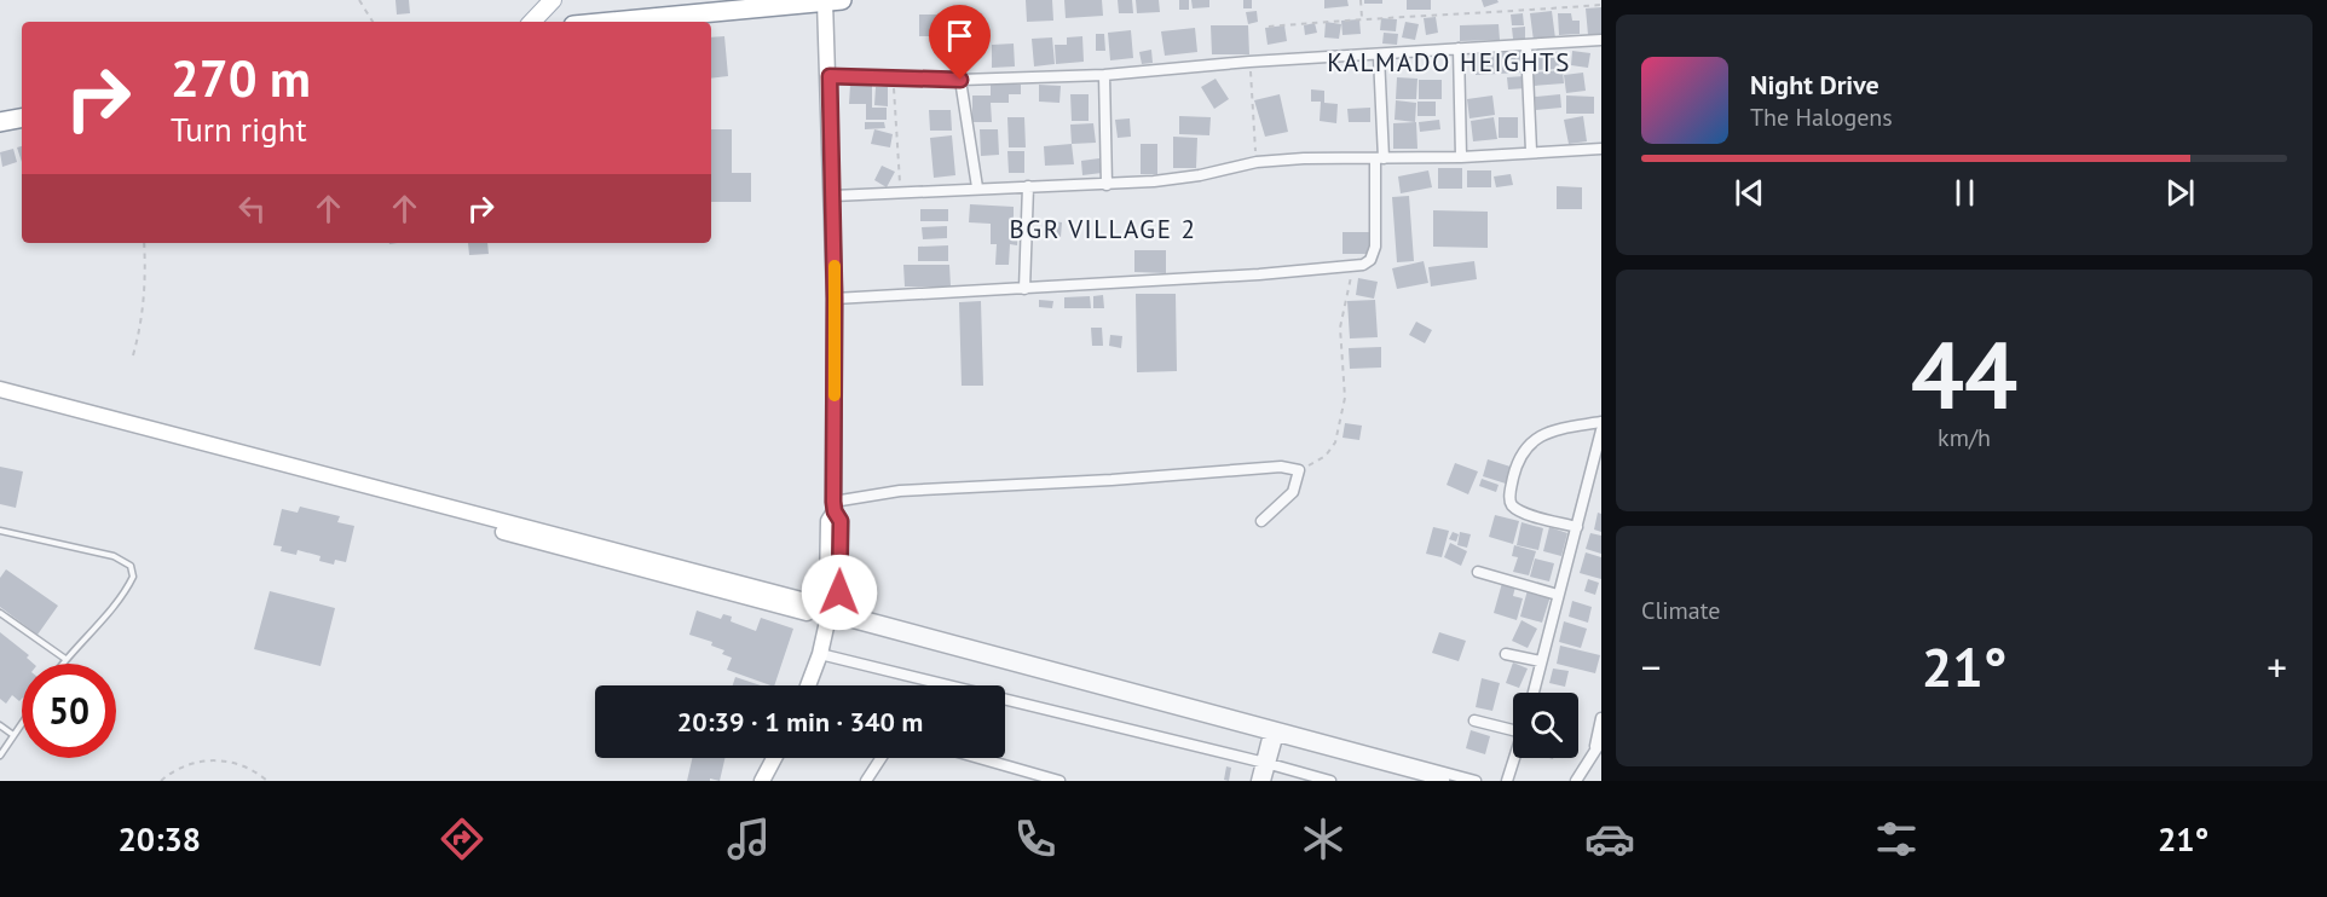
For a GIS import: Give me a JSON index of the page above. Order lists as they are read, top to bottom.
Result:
{
  "districts": ["KALMADO HEIGHTS", "BGR VILLAGE 2"],
  "page": {
    "turn": ["270 m", "Turn right"],
    "song": ["Night Drive", "The Halogens"],
    "tile": [
      ["44", "km/h"],
      "Climate"
    ],
    "heat": ["−", "21°", "+"],
    "limit": "50",
    "trip": "20:39 · 1 min · 340 m",
    "tabs": ["20:38", "21°"]
  }
}
